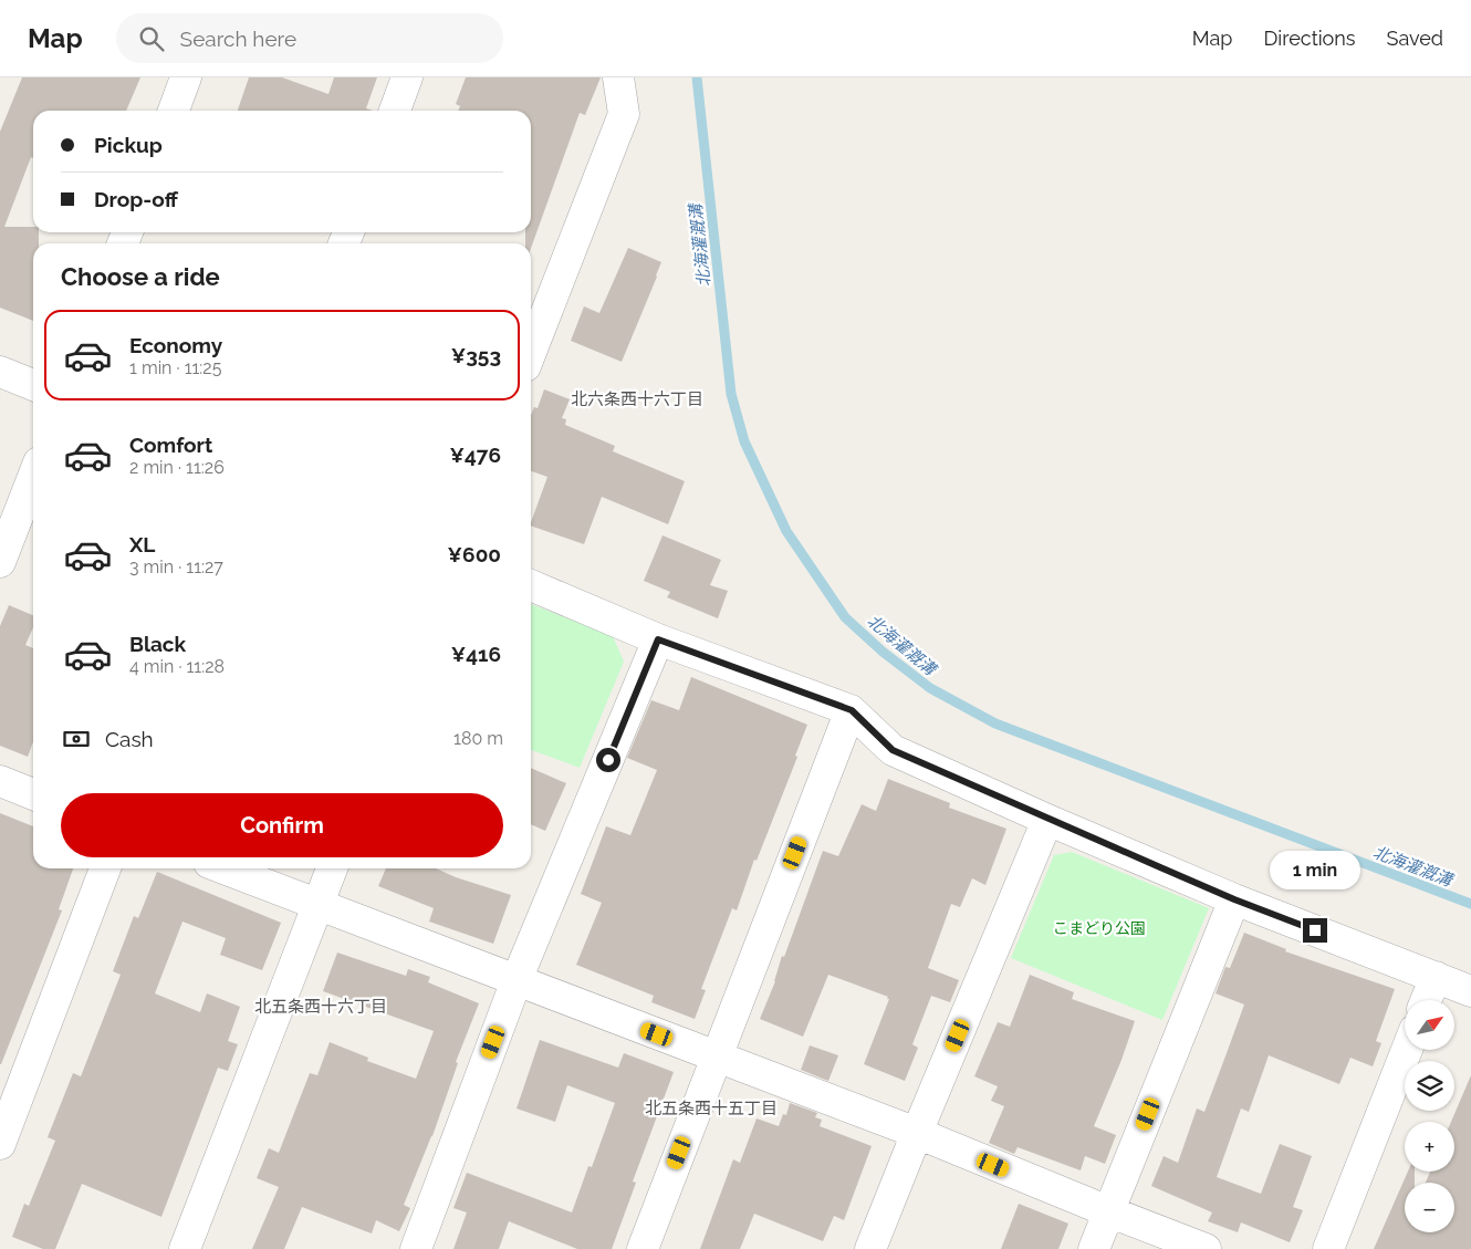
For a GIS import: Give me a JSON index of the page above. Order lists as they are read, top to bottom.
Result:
{
  "districts": ["北六条西十六丁目", "北五条西十六丁目", "北五条西十五丁目"],
  "water": ["北海灌漑溝"],
  "parks": ["こまどり公園"],
  "north": "top right",
  "page": {
    "header": "Map",
    "search": "Search here",
    "nav": ["Map", "Directions", "Saved"],
    "banner": ["Pickup", "Drop-off"],
    "heading": "Choose a ride",
    "list": [
      {
        "name": "Economy",
        "note": "1 min · 11:25",
        "value": "¥353"
      },
      {
        "name": "Comfort",
        "note": "2 min · 11:26",
        "value": "¥476"
      },
      {
        "name": "XL",
        "note": "3 min · 11:27",
        "value": "¥600"
      },
      {
        "name": "Black",
        "note": "4 min · 11:28",
        "value": "¥416"
      }
    ],
    "pay": ["Cash", "180 m"],
    "buttons": "Confirm",
    "bubble": "1 min",
    "map_buttons": ["+", "−"]
  }
}
